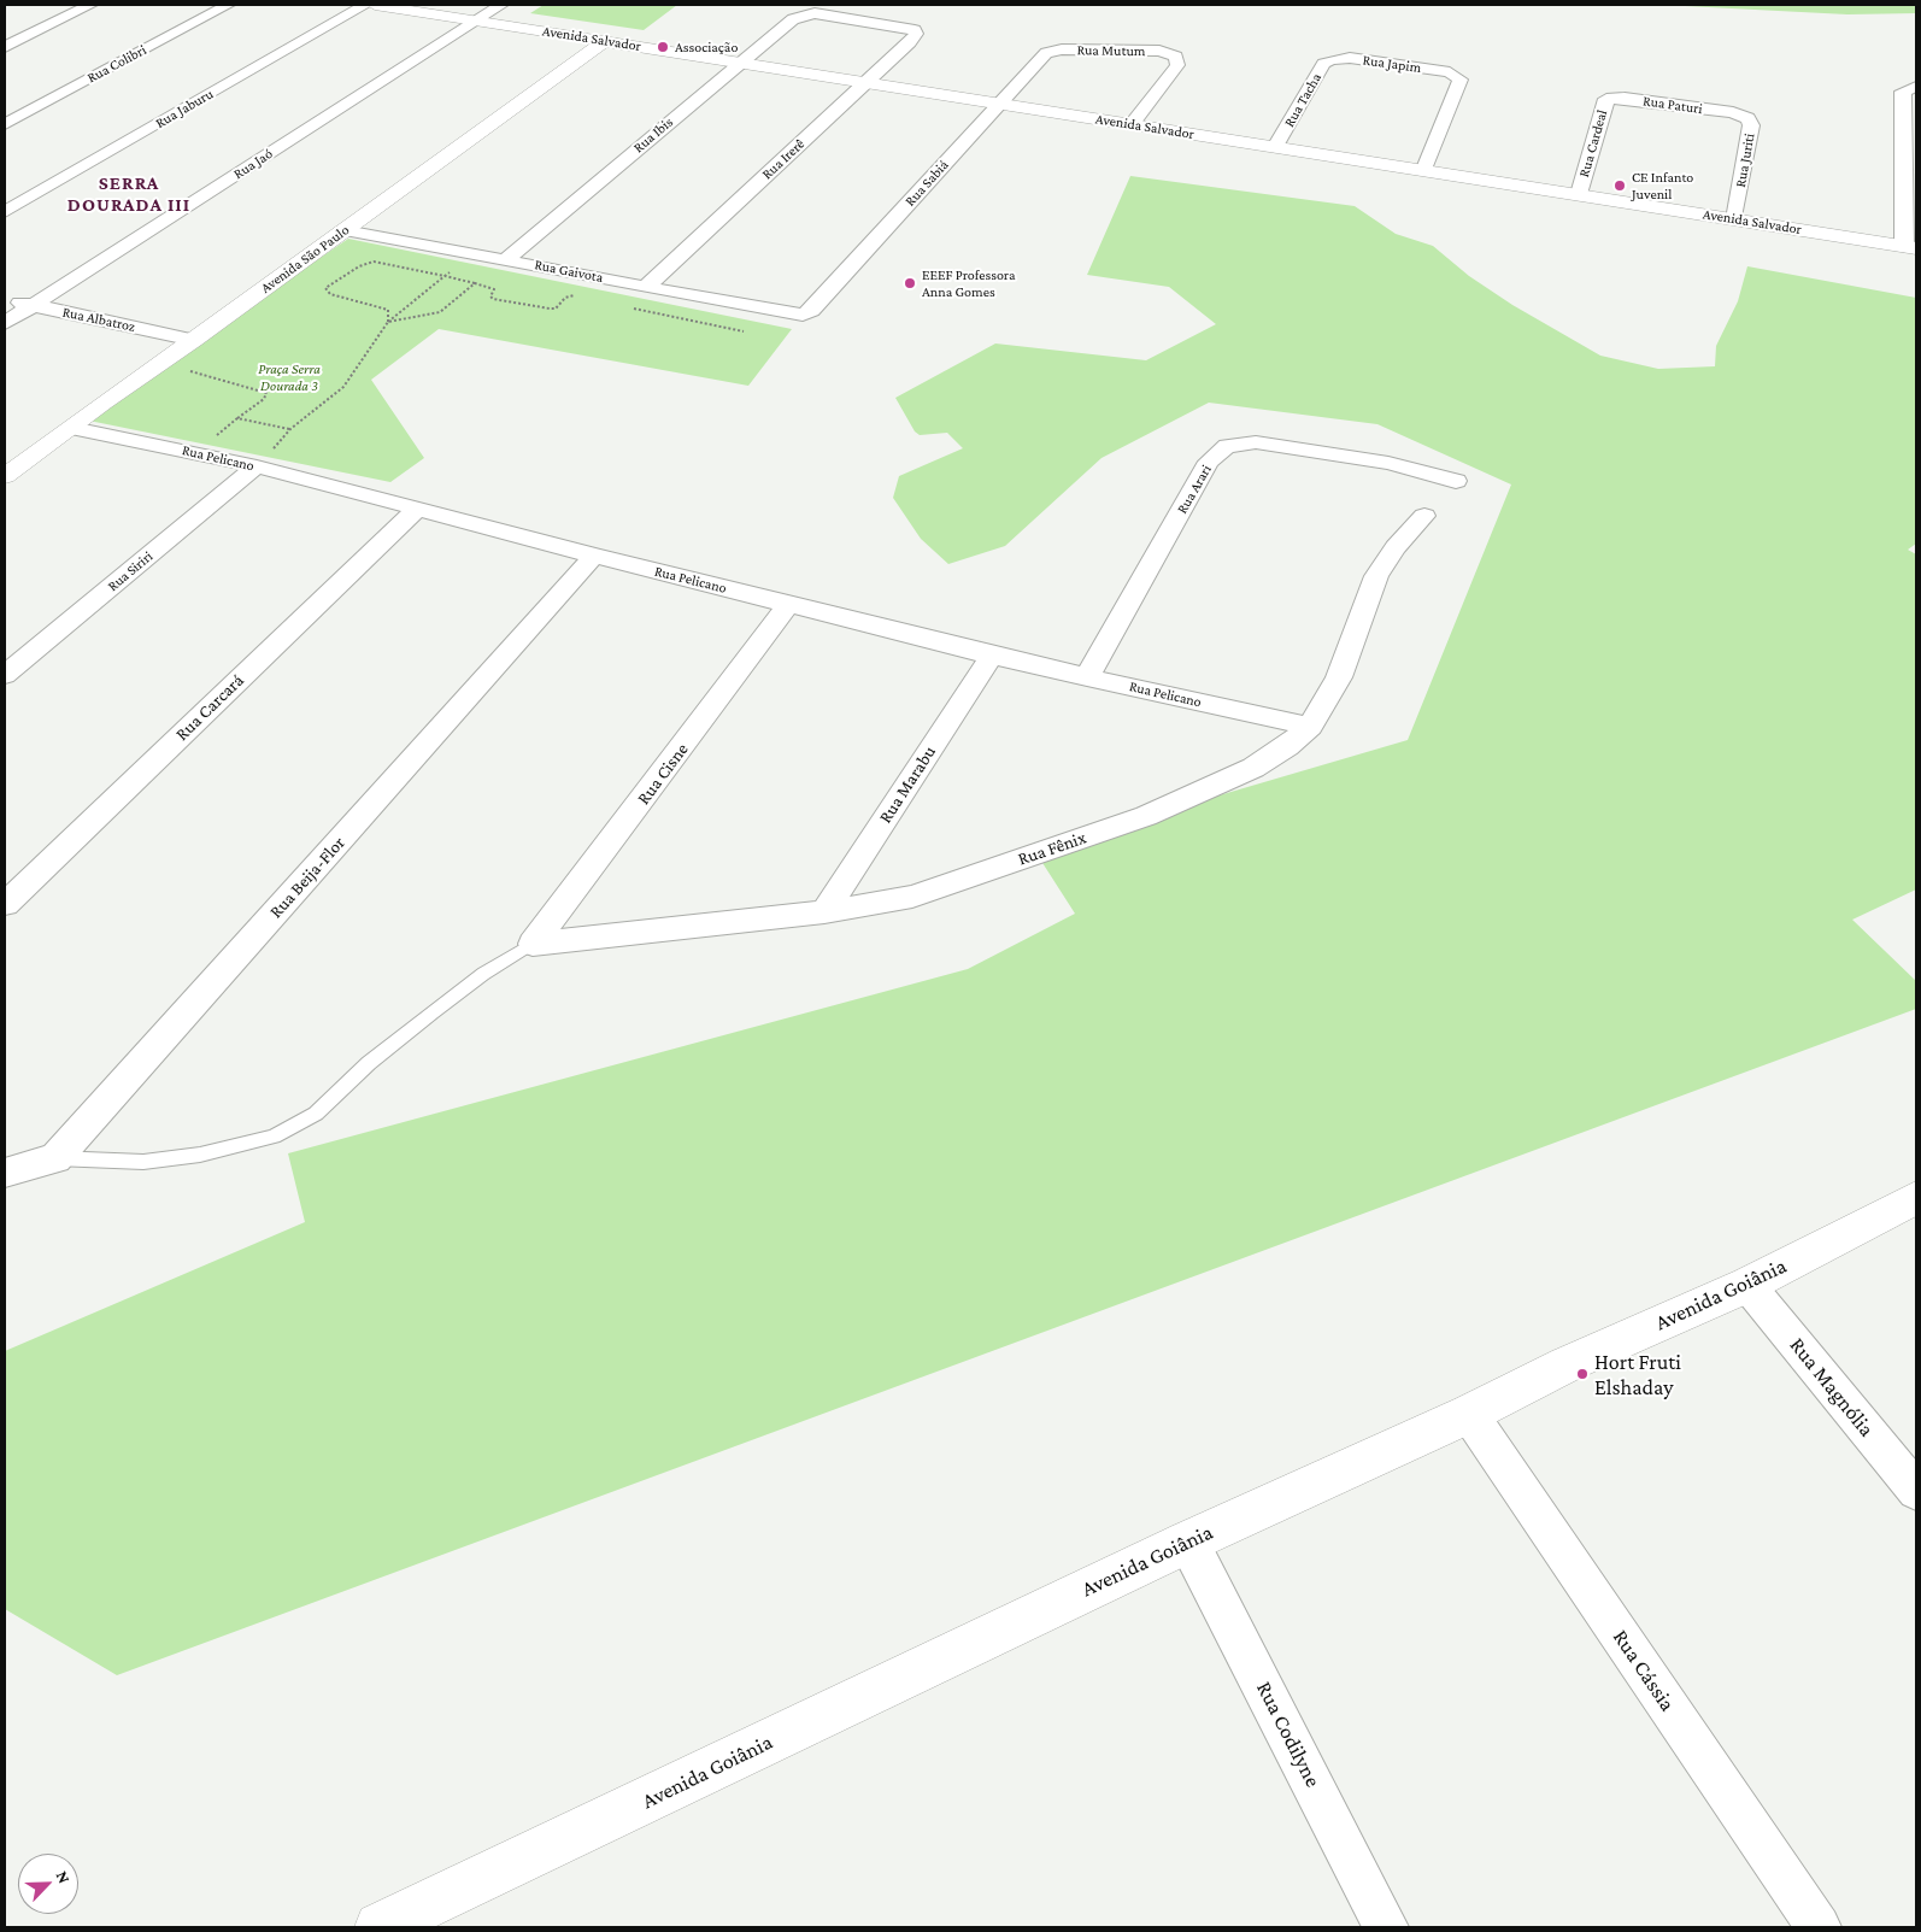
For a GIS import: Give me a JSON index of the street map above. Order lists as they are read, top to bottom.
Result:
{
  "streets": {
    "street": [
      "Avenida Salvador",
      "Rua Mutum",
      "Rua Colibri",
      "Rua Japim",
      "Rua Tacha",
      "Rua Paturi",
      "Rua Jaburu",
      "Rua Ibis",
      "Rua Cardeal",
      "Rua Irerê",
      "Rua Juriti",
      "Rua Jaó",
      "Rua Sabiá",
      "Avenida São Paulo",
      "Rua Gaivota",
      "Rua Albatroz",
      "Rua Pelicano",
      "Rua Arari",
      "Rua Siriri",
      "Rua Carcará",
      "Rua Cisne",
      "Rua Marabu",
      "Rua Fênix",
      "Rua Beija-Flor",
      "Avenida Goiânia",
      "Rua Magnólia",
      "Rua Cássia",
      "Rua Codilyne"
    ]
  },
  "crossings": [
    ["Avenida Salvador", "Rua Mutum"],
    ["Avenida Salvador", "Rua Japim"],
    ["Avenida Salvador", "Rua Tacha"],
    ["Avenida Salvador", "Rua Ibis"],
    ["Avenida Salvador", "Rua Cardeal"],
    ["Avenida Salvador", "Rua Irerê"],
    ["Avenida Salvador", "Rua Juriti"],
    ["Avenida Salvador", "Rua Jaó"],
    ["Avenida Salvador", "Rua Sabiá"],
    ["Avenida Salvador", "Avenida São Paulo"],
    ["Rua Mutum", "Rua Sabiá"],
    ["Rua Japim", "Rua Tacha"],
    ["Rua Paturi", "Rua Cardeal"],
    ["Rua Paturi", "Rua Juriti"],
    ["Rua Ibis", "Rua Irerê"],
    ["Rua Ibis", "Rua Gaivota"],
    ["Rua Irerê", "Rua Gaivota"],
    ["Rua Jaó", "Rua Albatroz"],
    ["Rua Sabiá", "Rua Gaivota"],
    ["Avenida São Paulo", "Rua Gaivota"],
    ["Avenida São Paulo", "Rua Albatroz"],
    ["Avenida São Paulo", "Rua Pelicano"],
    ["Rua Pelicano", "Rua Arari"],
    ["Rua Pelicano", "Rua Siriri"],
    ["Rua Pelicano", "Rua Carcará"],
    ["Rua Pelicano", "Rua Cisne"],
    ["Rua Pelicano", "Rua Marabu"],
    ["Rua Pelicano", "Rua Fênix"],
    ["Rua Pelicano", "Rua Beija-Flor"],
    ["Rua Cisne", "Rua Fênix"],
    ["Rua Marabu", "Rua Fênix"],
    ["Avenida Goiânia", "Rua Magnólia"],
    ["Avenida Goiânia", "Rua Cássia"],
    ["Avenida Goiânia", "Rua Codilyne"]
  ],
  "districts": ["SERRA DOURADA III"],
  "parks": ["Praça Serra Dourada 3"],
  "places": [
    "Associação",
    "CE Infanto Juvenil",
    "EEEF Professora Anna Gomes",
    "Hort Fruti Elshaday"
  ],
  "north": "top right"
}
